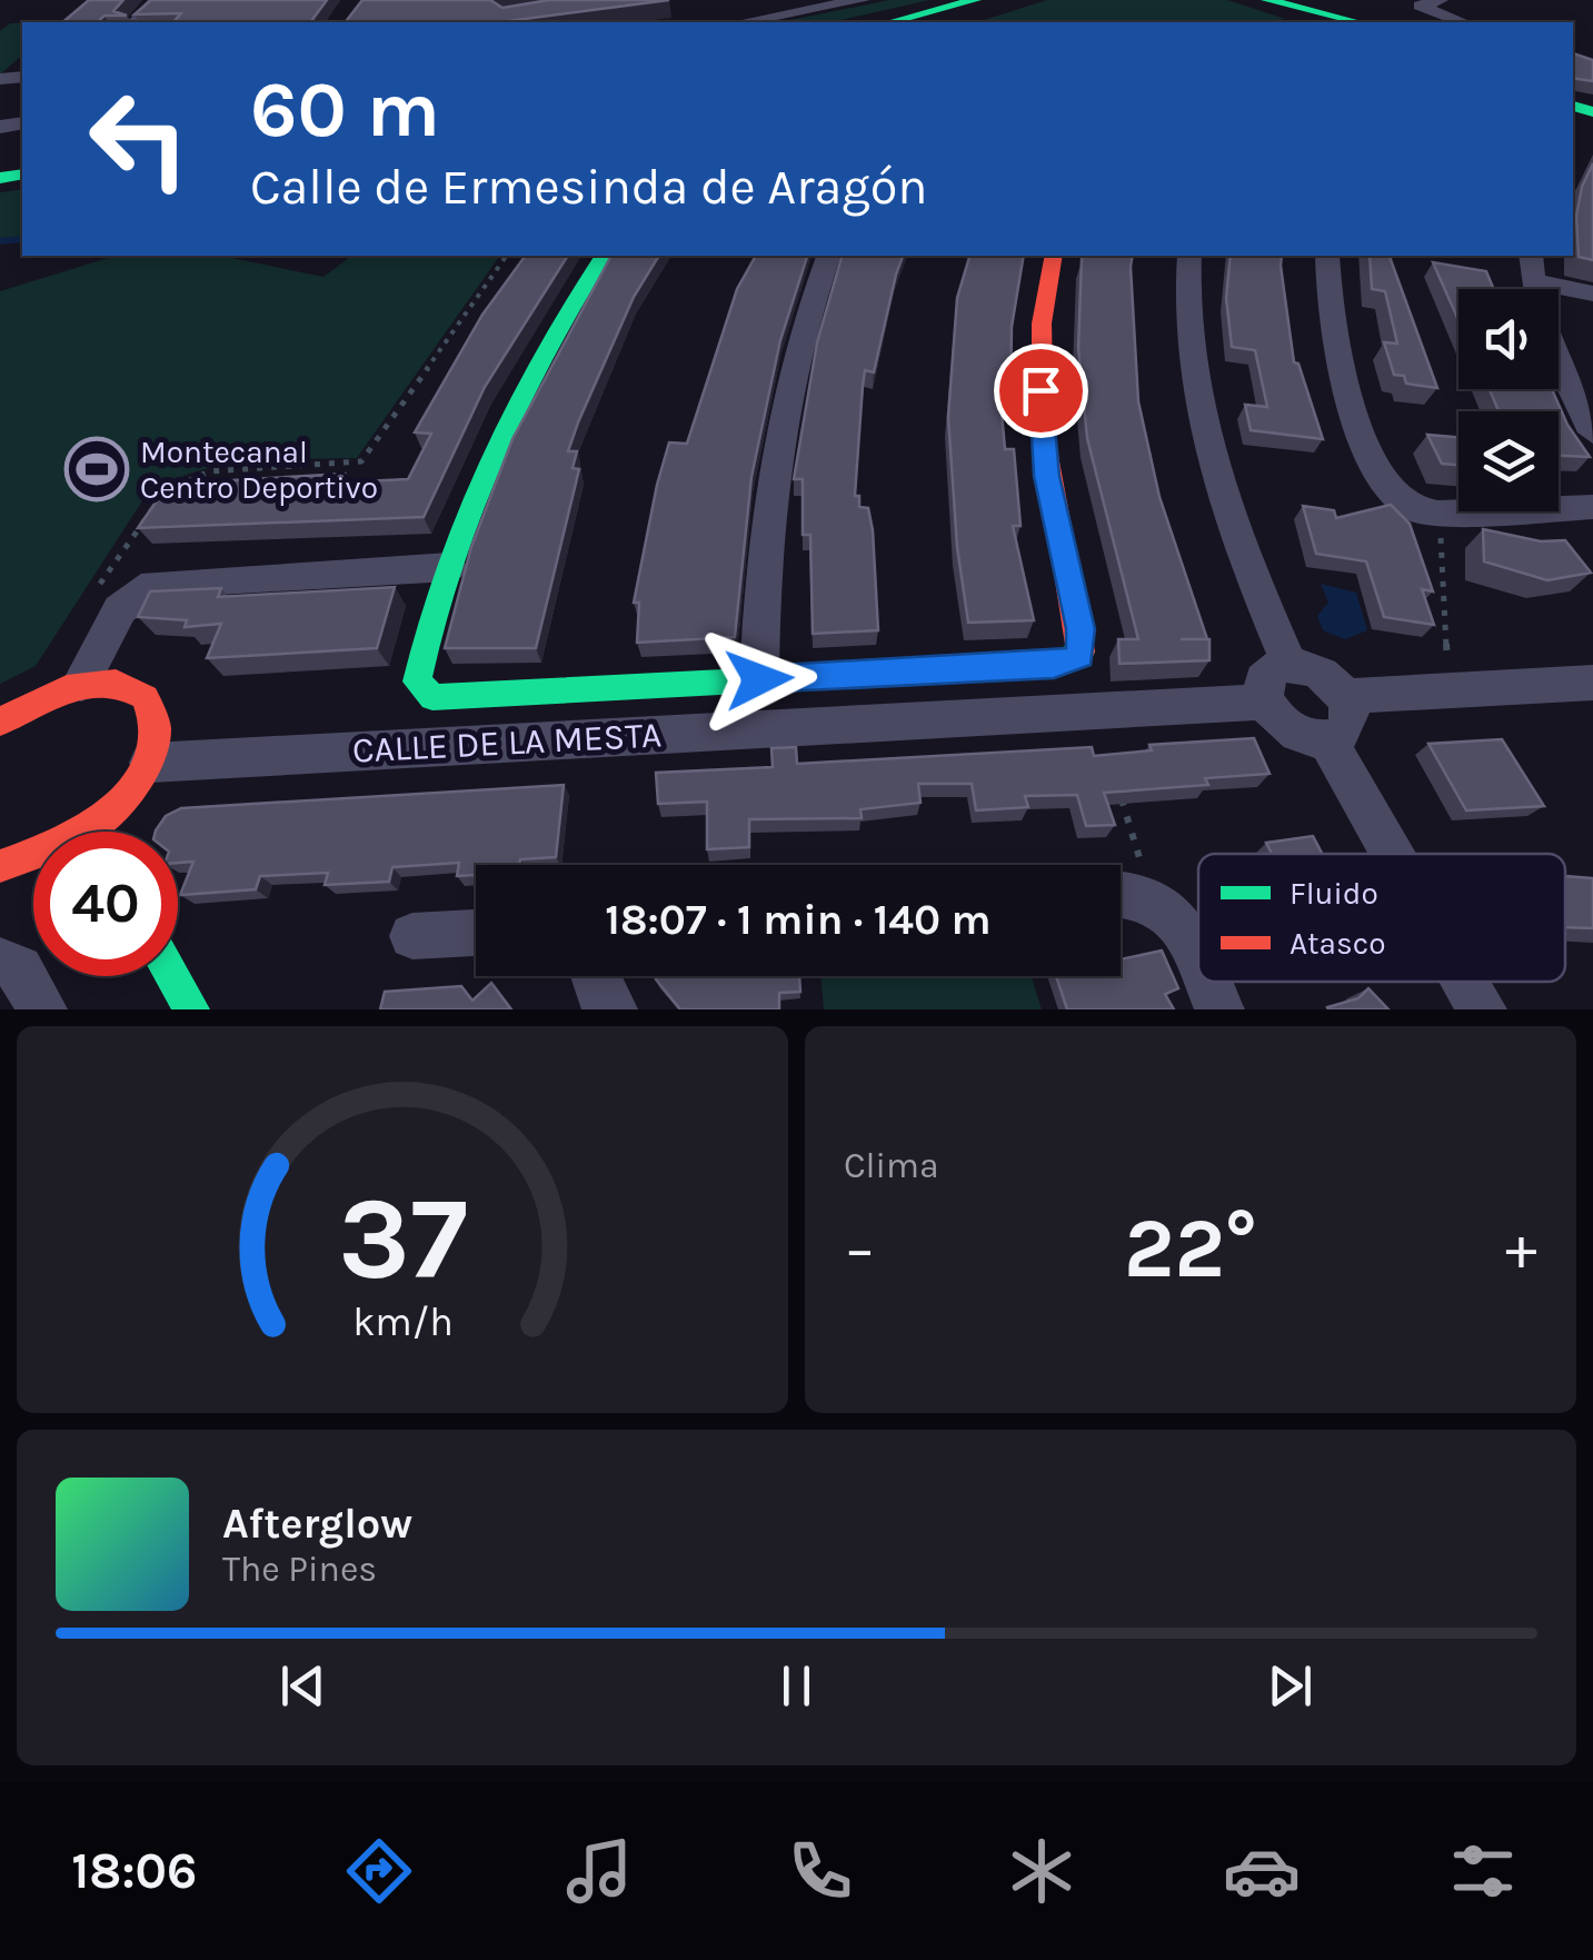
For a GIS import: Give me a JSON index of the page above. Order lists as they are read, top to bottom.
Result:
{
  "streets": {
    "street": ["CALLE DE LA MESTA"]
  },
  "places": {
    "sports": ["Montecanal Centro Deportivo"]
  },
  "legend": ["Fluido", "Atasco"],
  "page": {
    "turn": ["60 m", "Calle de Ermesinda de Aragón"],
    "limit": "40",
    "trip": "18:07 · 1 min · 140 m",
    "tile": "Clima",
    "heat": ["−", "22°", "+"],
    "song": ["Afterglow", "The Pines"],
    "tabs": "18:06",
    "gauge": ["37", "km/h"]
  }
}
